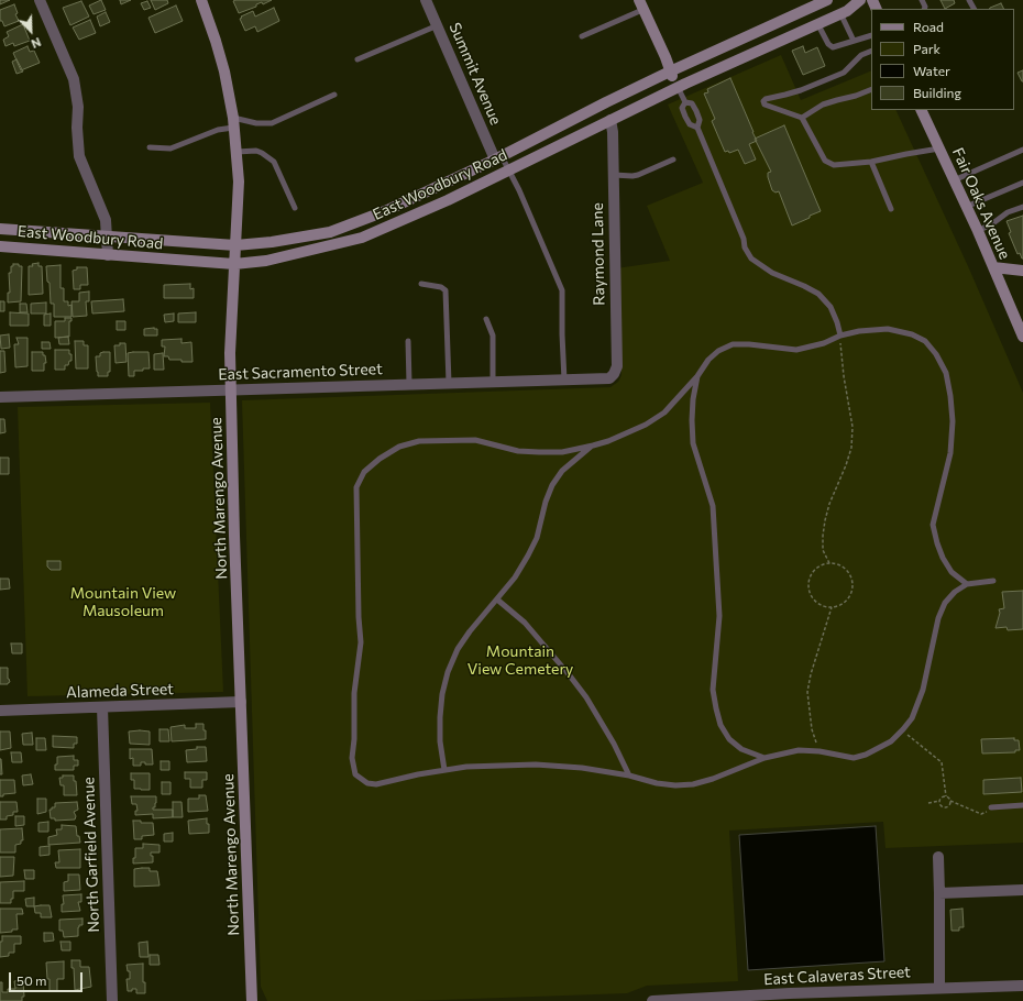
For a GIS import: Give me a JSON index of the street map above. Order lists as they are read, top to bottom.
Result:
{
  "streets": {
    "main road": ["East Woodbury Road", "Fair Oaks Avenue", "North Marengo Avenue"],
    "street": [
      "Summit Avenue",
      "Raymond Lane",
      "East Sacramento Street",
      "Alameda Street",
      "North Garfield Avenue",
      "East Calaveras Street"
    ]
  },
  "crossings": [
    ["Summit Avenue", "East Woodbury Road"],
    ["East Woodbury Road", "Raymond Lane"],
    ["East Woodbury Road", "North Marengo Avenue"],
    ["Raymond Lane", "East Sacramento Street"],
    ["East Sacramento Street", "North Marengo Avenue"],
    ["North Marengo Avenue", "Alameda Street"],
    ["Alameda Street", "North Garfield Avenue"]
  ],
  "parks": ["Mountain View Mausoleum", "Mountain View Cemetery"],
  "legend": [
    "Road",
    "Park",
    "Water",
    "Building"
  ],
  "scale_bar": "50 m",
  "north": "bottom right"
}
